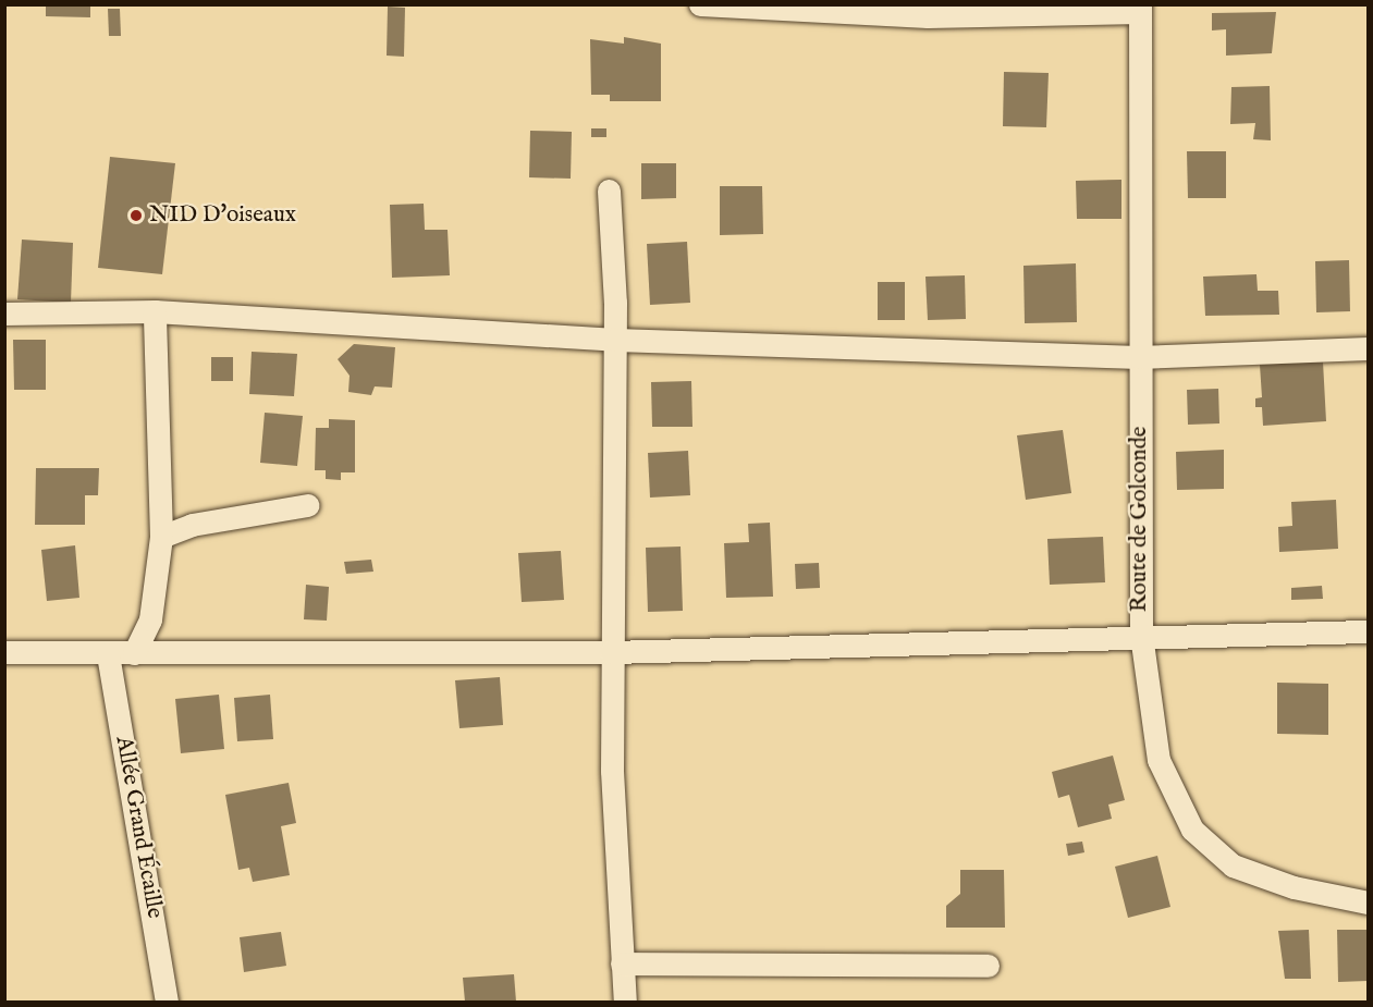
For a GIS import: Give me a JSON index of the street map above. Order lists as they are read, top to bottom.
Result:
{
  "streets": {
    "street": ["Route de Golconde", "Allée Grand Écaille"]
  },
  "places": ["NID D'oiseaux"]
}
